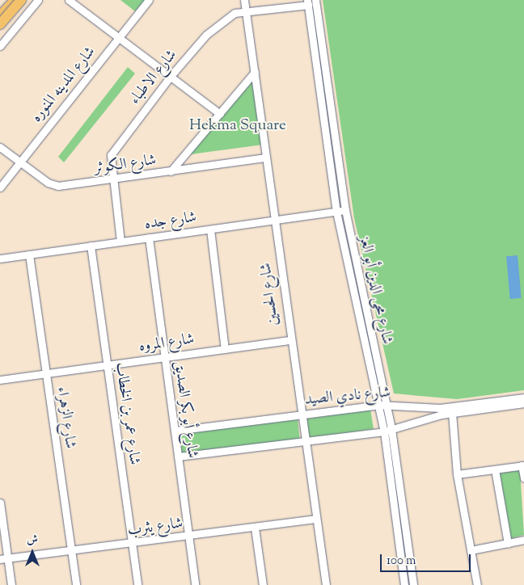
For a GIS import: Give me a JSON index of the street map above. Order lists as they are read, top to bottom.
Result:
{
  "streets": {
    "street": [
      "شارع الاطباء",
      "شارع المدينه المنوره",
      "شارع الكوثر",
      "شارع جده",
      "شارع محى الدين أبو العز",
      "شارع الحسين",
      "شارع المروه",
      "شارع نادي الصيد",
      "شارع أبو بكر الصديق",
      "شارع عمر بن الخطاب",
      "شارع الزهراء",
      "شارع يثرب"
    ]
  },
  "crossings": [
    ["شارع الاطباء", "شارع الكوثر"],
    ["شارع الاطباء", "شارع جده"],
    ["شارع الاطباء", "شارع محى الدين أبو العز"],
    ["شارع الاطباء", "شارع الحسين"],
    ["شارع المدينه المنوره", "شارع الكوثر"],
    ["شارع الكوثر", "شارع الحسين"],
    ["شارع جده", "شارع محى الدين أبو العز"],
    ["شارع جده", "شارع الحسين"],
    ["شارع جده", "شارع أبو بكر الصديق"],
    ["شارع جده", "شارع عمر بن الخطاب"],
    ["شارع جده", "شارع الزهراء"],
    ["شارع محى الدين أبو العز", "شارع نادي الصيد"],
    ["شارع الحسين", "شارع المروه"],
    ["شارع الحسين", "شارع نادي الصيد"],
    ["شارع الحسين", "شارع يثرب"],
    ["شارع المروه", "شارع أبو بكر الصديق"],
    ["شارع المروه", "شارع عمر بن الخطاب"],
    ["شارع المروه", "شارع الزهراء"],
    ["شارع نادي الصيد", "شارع أبو بكر الصديق"],
    ["شارع أبو بكر الصديق", "شارع يثرب"],
    ["شارع عمر بن الخطاب", "شارع يثرب"],
    ["شارع الزهراء", "شارع يثرب"]
  ],
  "parks": ["Hekma Square"],
  "scale_bar": "100 m",
  "north": "top"
}
